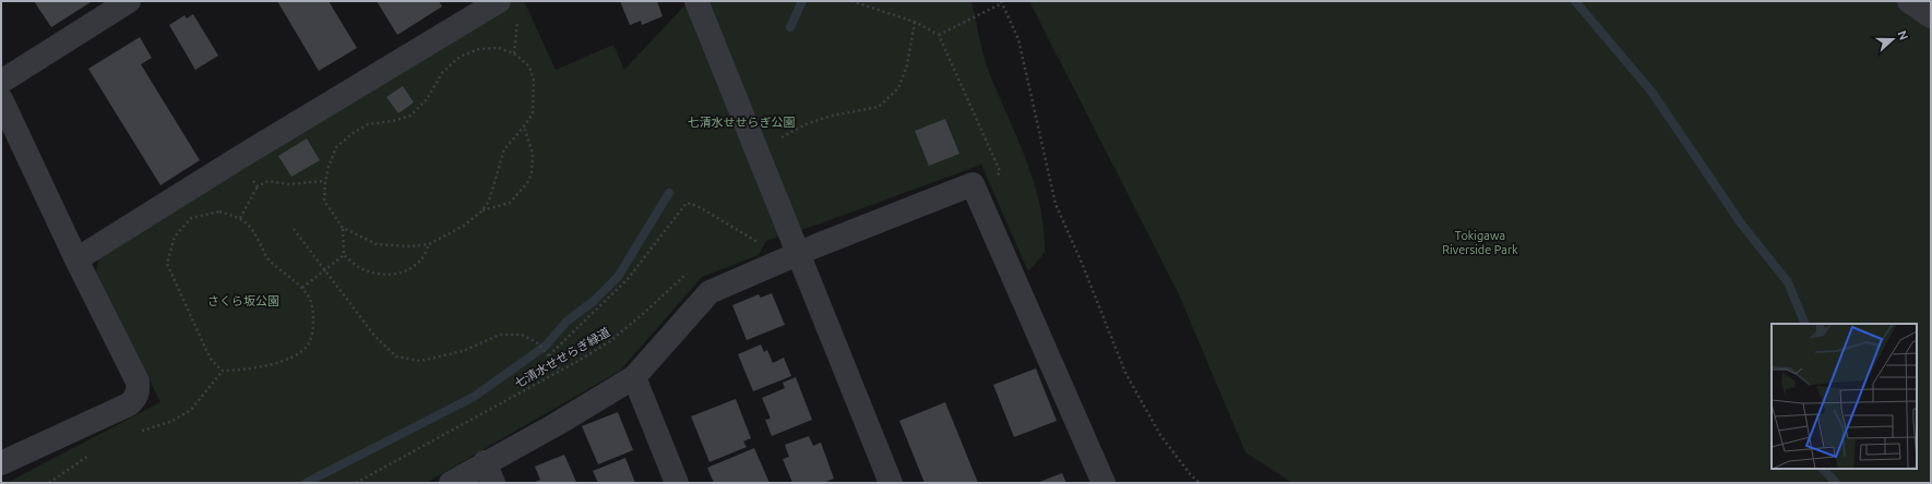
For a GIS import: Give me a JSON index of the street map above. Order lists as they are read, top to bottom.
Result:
{
  "streets": {
    "path": ["七清水せせらぎ緑道"]
  },
  "parks": ["七清水せせらぎ公園", "Tokigawa Riverside Park", "さくら坂公園"],
  "north": "right"
}
